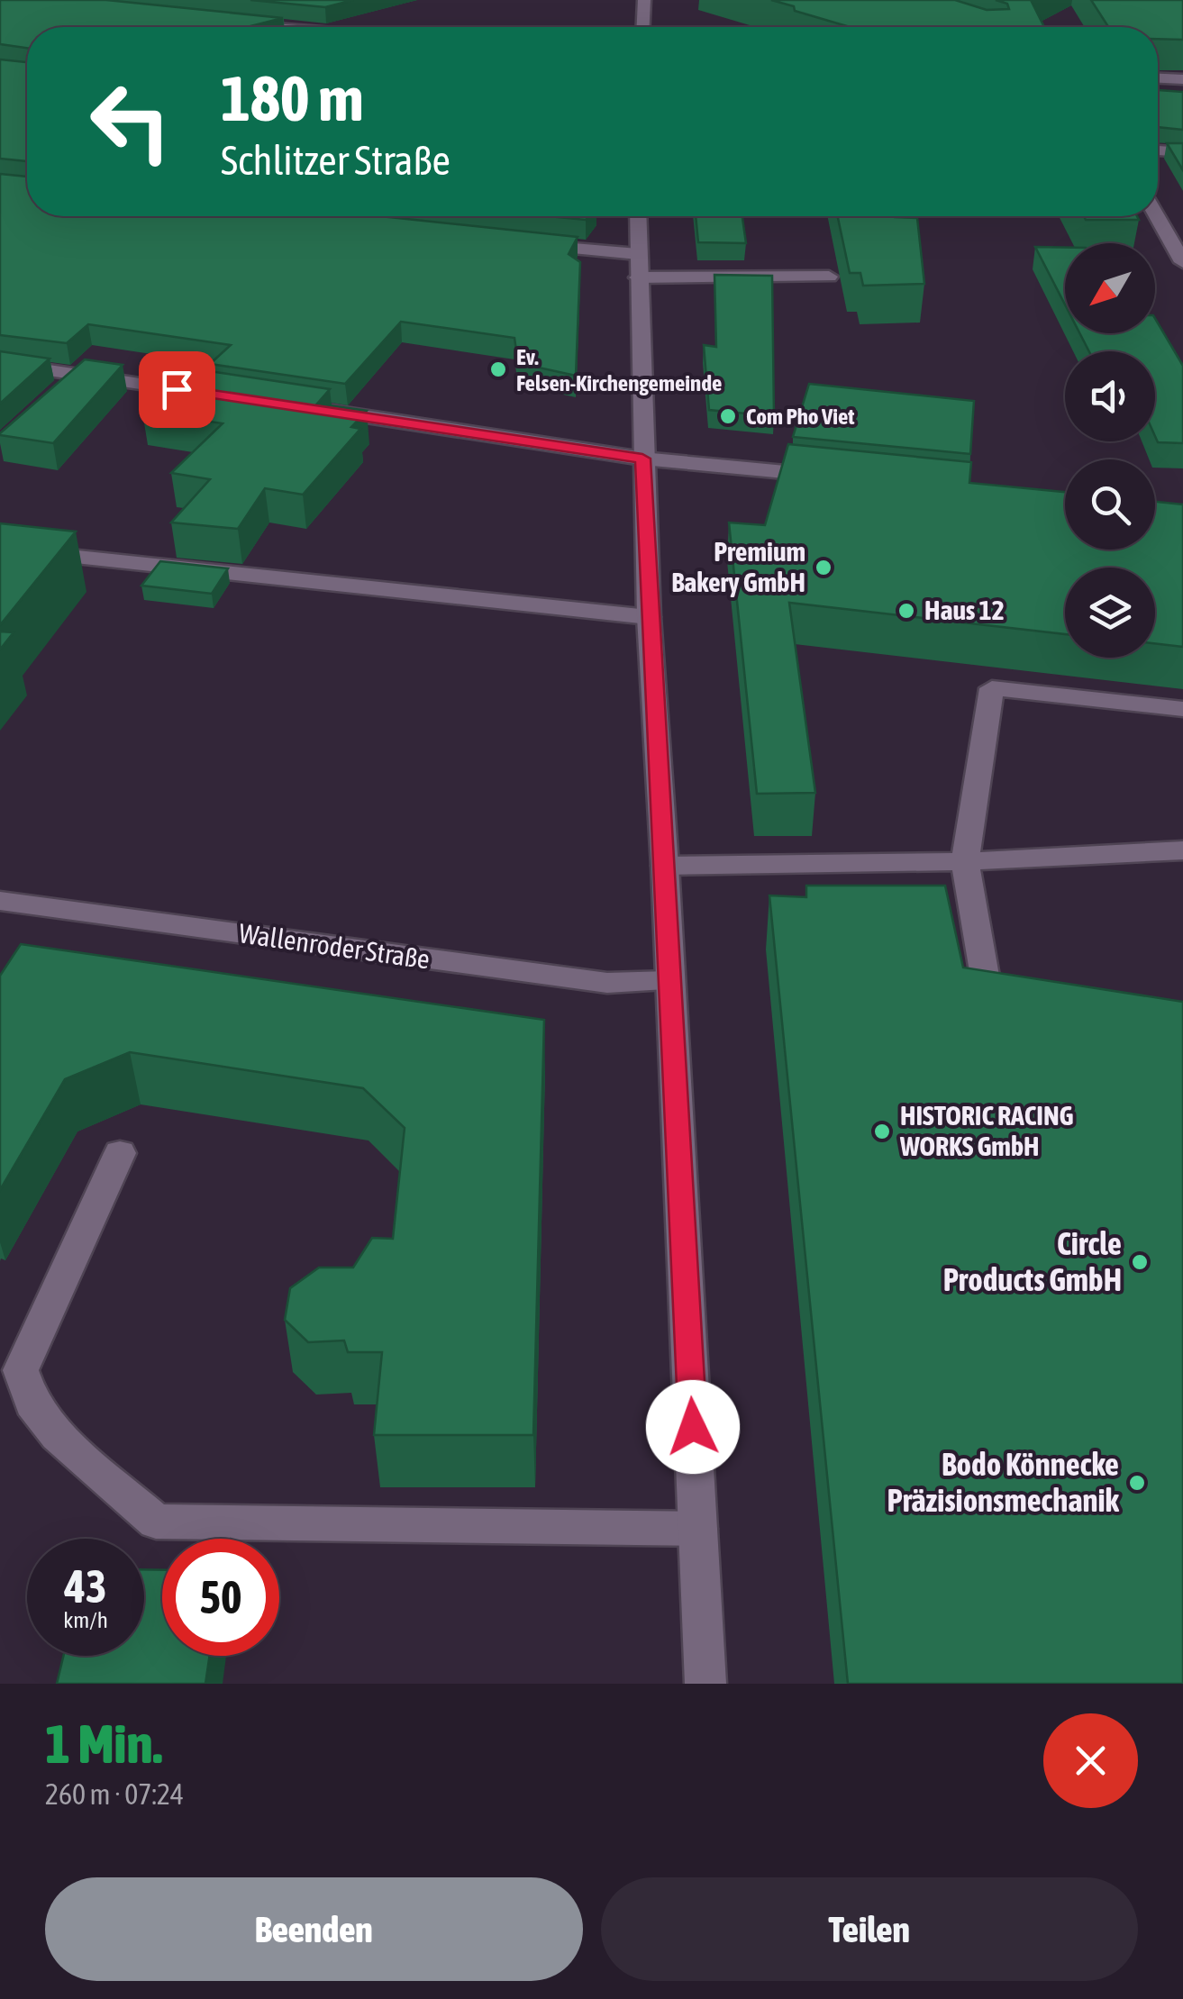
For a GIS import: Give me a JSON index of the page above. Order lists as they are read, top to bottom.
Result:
{
  "streets": {
    "main road": ["Wallenroder Straße"]
  },
  "places": [
    "Ev. Felsen-Kirchengemeinde",
    "Com Pho Viet",
    "Premium Bakery GmbH",
    "Haus 12",
    "HISTORIC RACING WORKS GmbH",
    "Circle Products GmbH",
    "Bodo Könnecke Präzisionsmechanik"
  ],
  "north": "bottom left",
  "page": {
    "turn": ["180 m", "Schlitzer Straße"],
    "speed": "43 km/h",
    "limit": "50",
    "heading": ["1 Min.", "260 m · 07:24"],
    "buttons": ["Beenden", "Teilen"]
  }
}
